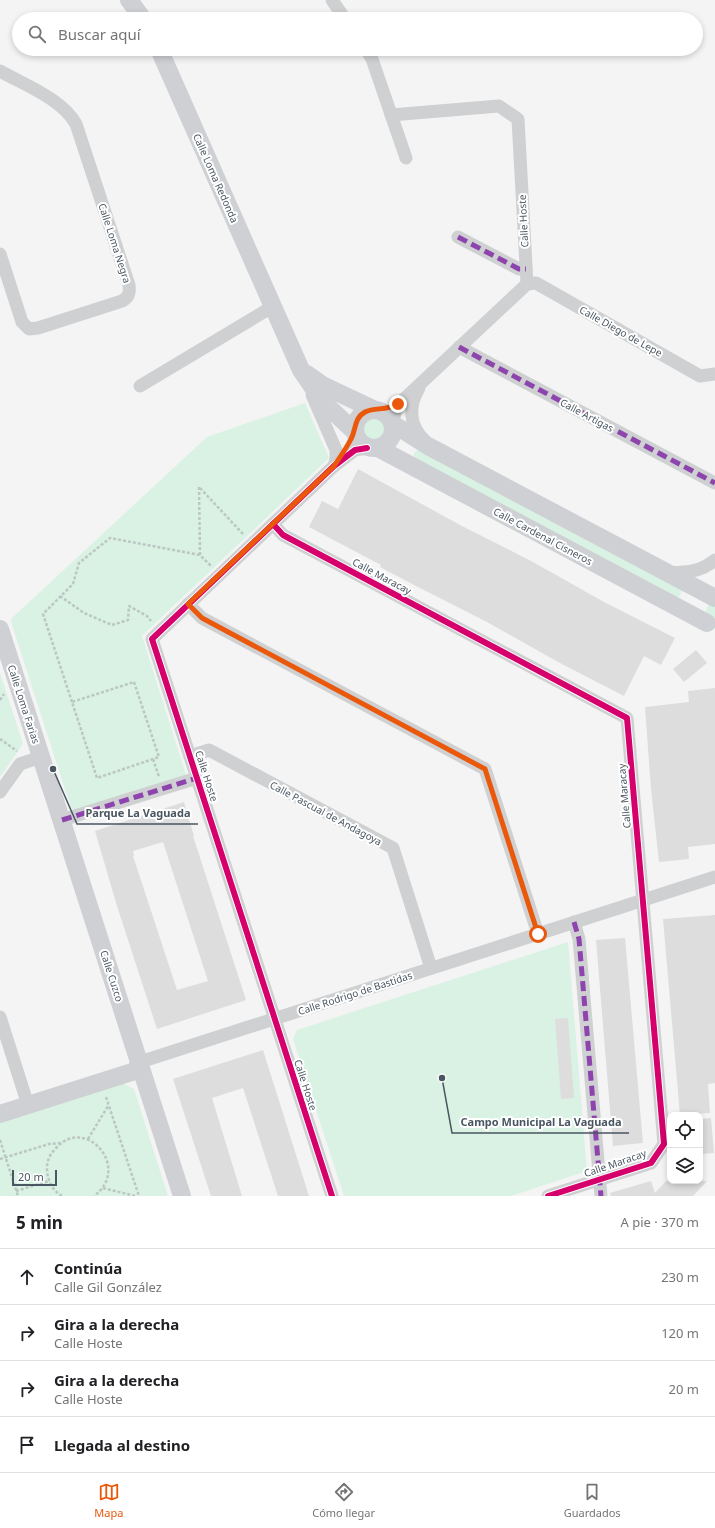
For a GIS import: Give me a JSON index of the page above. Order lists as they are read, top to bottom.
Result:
{
  "streets": {
    "street": [
      "Calle Loma Redonda",
      "Calle Hoste",
      "Calle Loma Negra",
      "Calle Diego de Lepe",
      "Calle Artigas",
      "Calle Cardenal Cisneros",
      "Calle Maracay",
      "Calle Loma Farias",
      "Calle Pascual de Andagoya",
      "Calle Cuzco",
      "Calle Rodrigo de Bastidas"
    ]
  },
  "crossings": [
    ["Calle Hoste", "Calle Diego de Lepe"],
    ["Calle Hoste", "Calle Cardenal Cisneros"],
    ["Calle Hoste", "Calle Maracay"],
    ["Calle Hoste", "Calle Pascual de Andagoya"],
    ["Calle Hoste", "Calle Rodrigo de Bastidas"],
    ["Calle Maracay", "Calle Rodrigo de Bastidas"],
    ["Calle Loma Farias", "Calle Cuzco"],
    ["Calle Pascual de Andagoya", "Calle Rodrigo de Bastidas"],
    ["Calle Cuzco", "Calle Rodrigo de Bastidas"]
  ],
  "places": ["Parque La Vaguada", "Campo Municipal La Vaguada"],
  "scale_bar": "20 m",
  "page": {
    "search": "Buscar aquí",
    "scale": "20 m",
    "heading": ["5 min", "A pie · 370 m"],
    "list": [
      ["Continúa", "Calle Gil González", "230 m"],
      ["Gira a la derecha", "Calle Hoste", "120 m"],
      ["Gira a la derecha", "Calle Hoste", "20 m"],
      "Llegada al destino"
    ],
    "nav": ["Mapa", "Cómo llegar", "Guardados"]
  }
}
